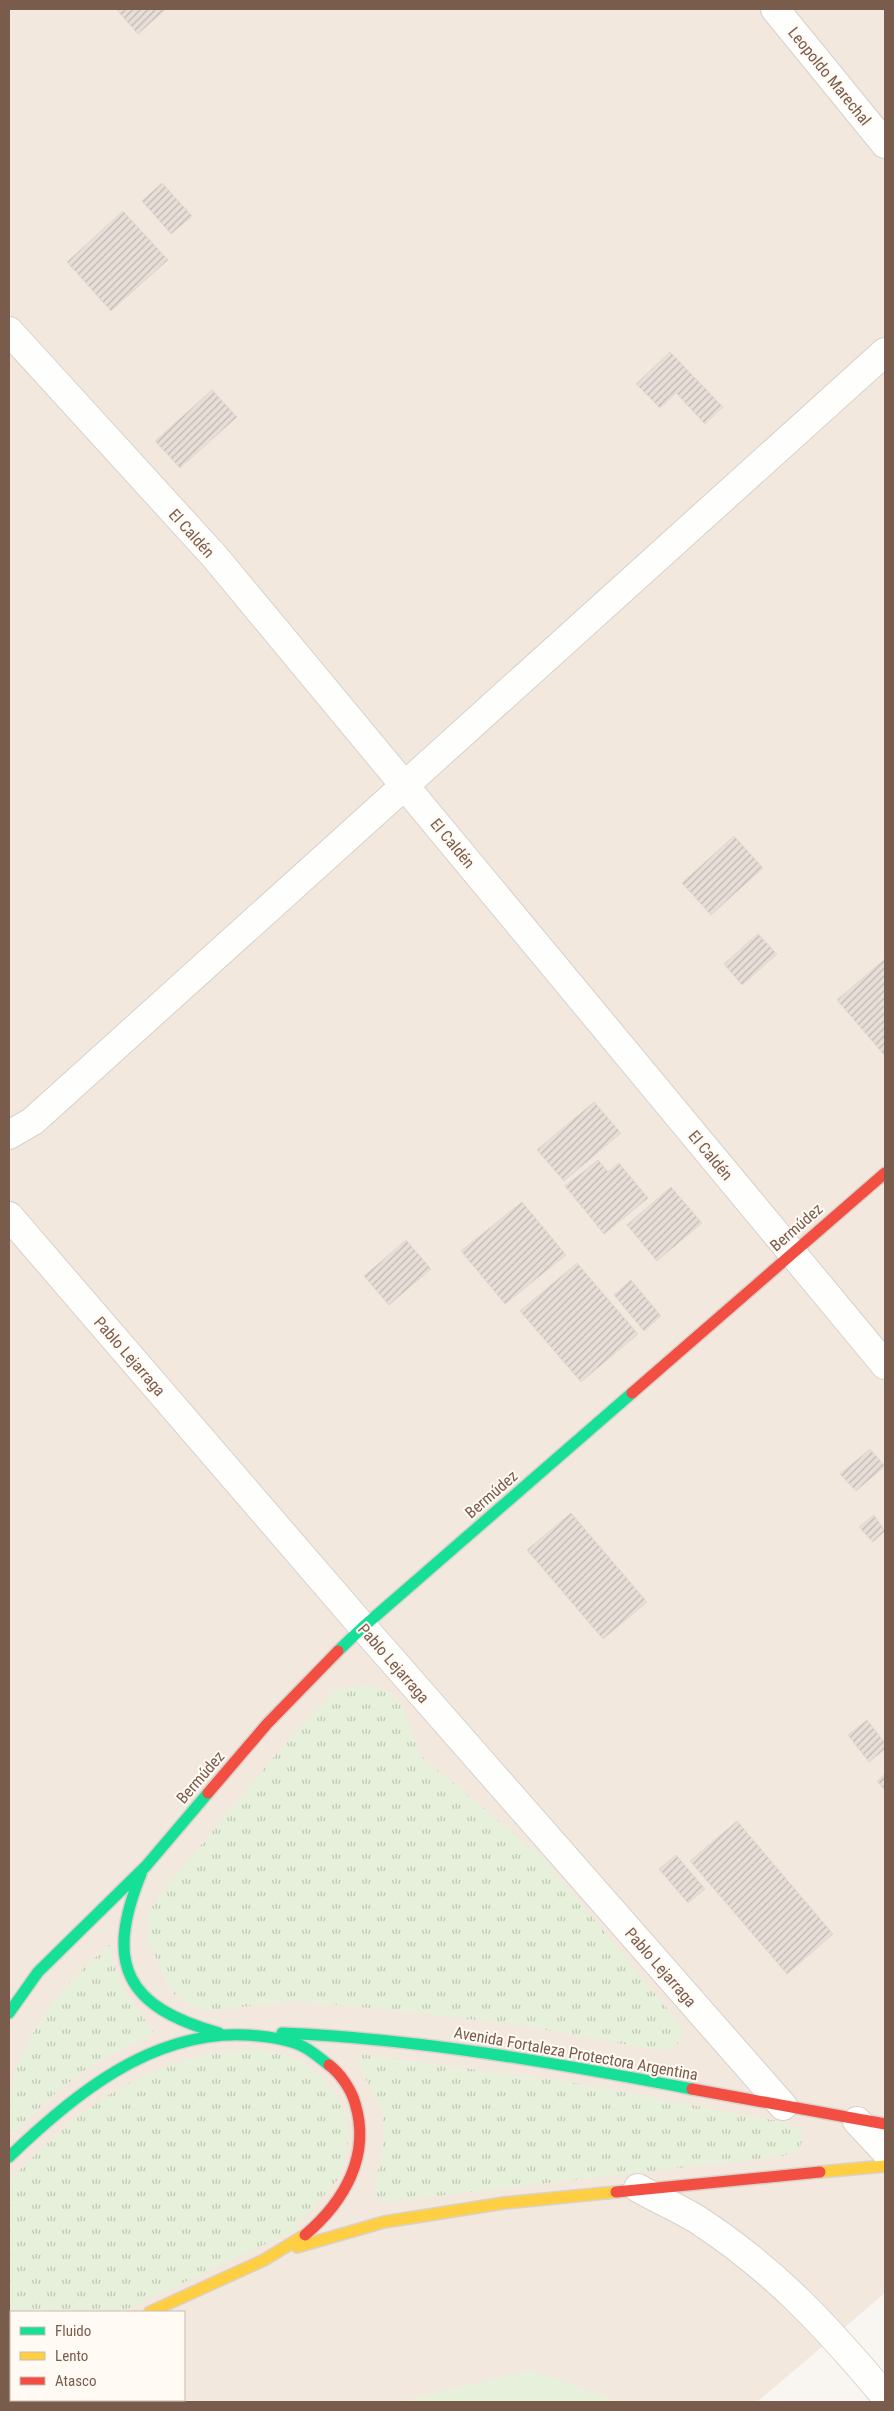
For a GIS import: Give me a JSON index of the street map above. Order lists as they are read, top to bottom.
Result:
{
  "streets": {
    "main road": ["Bermúdez", "Avenida Fortaleza Protectora Argentina"],
    "street": ["Leopoldo Marechal", "El Caldén", "Pablo Lejarraga"]
  },
  "crossings": [
    ["El Caldén", "Bermúdez"],
    ["Bermúdez", "Pablo Lejarraga"],
    ["Pablo Lejarraga", "Avenida Fortaleza Protectora Argentina"]
  ],
  "legend": ["Fluido", "Lento", "Atasco"]
}
